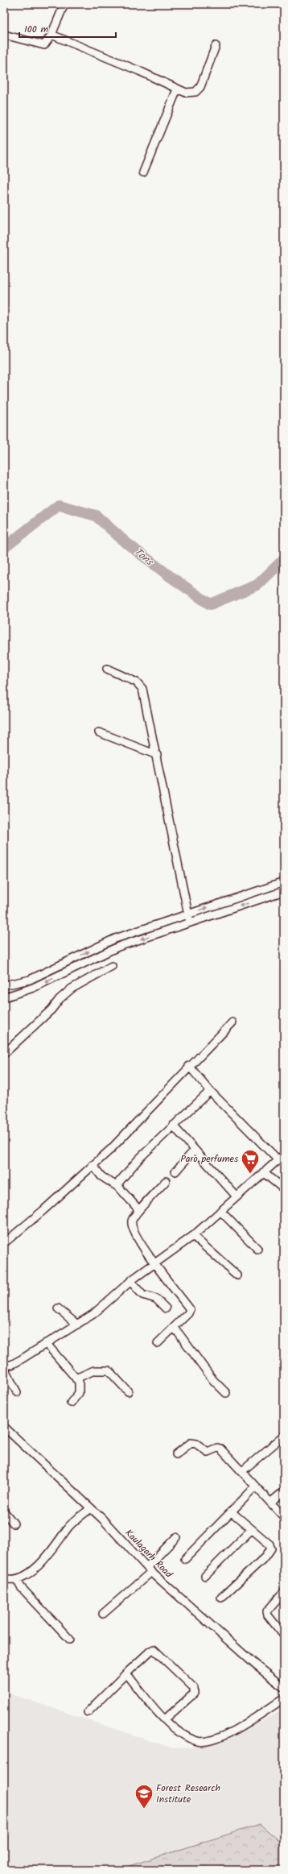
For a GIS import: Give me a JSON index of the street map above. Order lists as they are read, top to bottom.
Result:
{
  "streets": {
    "street": ["Kaulagarh Road"]
  },
  "water": ["Tons"],
  "places": {
    "supermarket": ["Paro perfumes"],
    "school or university": ["Forest Research Institute"]
  },
  "scale_bar": "100 m"
}
